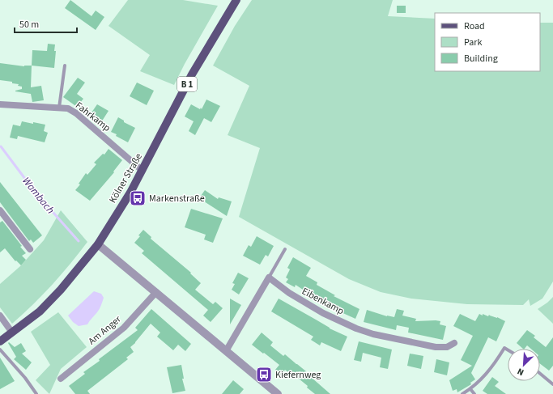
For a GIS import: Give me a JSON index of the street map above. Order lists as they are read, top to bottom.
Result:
{
  "streets": {
    "main road": ["B 1", "Kölner Straße"],
    "street": ["Fahrkamp", "Eibenkamp", "Am Anger"]
  },
  "crossings": [
    ["Fahrkamp", "Kölner Straße"]
  ],
  "water": ["Wambach"],
  "places": {
    "bus stop": ["Markenstraße", "Kiefernweg"]
  },
  "legend": ["Road", "Park", "Building"],
  "scale_bar": "50 m",
  "north": "bottom left"
}
